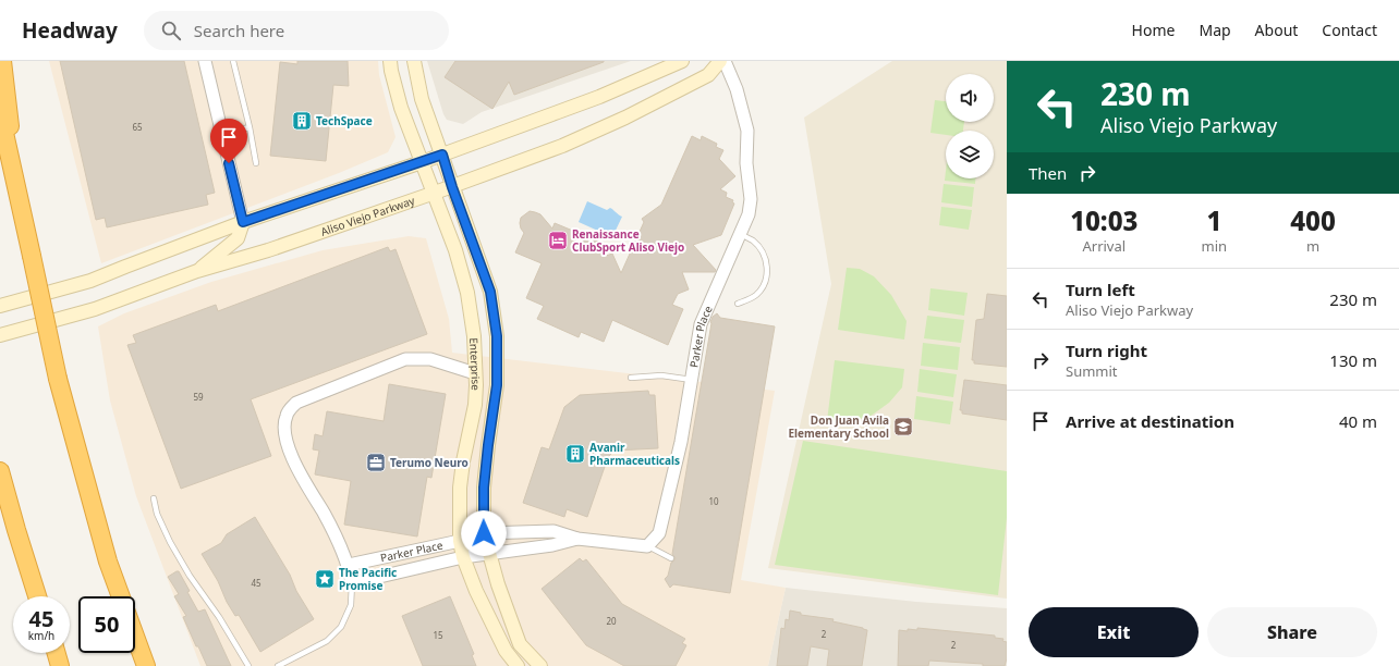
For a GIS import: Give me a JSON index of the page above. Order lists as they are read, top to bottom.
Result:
{
  "streets": {
    "main road": ["Aliso Viejo Parkway", "Enterprise"],
    "street": ["Parker Place"]
  },
  "crossings": [
    ["Aliso Viejo Parkway", "Enterprise"],
    ["Parker Place", "Enterprise"]
  ],
  "places": {
    "building": ["TechSpace", "Avanir Pharmaceuticals"],
    "hotel": ["Renaissance ClubSport Aliso Viejo"],
    "school or university": ["Don Juan Avila Elementary School"],
    "office": ["Terumo Neuro"],
    "place": ["The Pacific Promise"]
  },
  "house_numbers": [
    "65",
    "59",
    "10",
    "45",
    "20",
    "2",
    "15",
    "2"
  ],
  "page": {
    "header": "Headway",
    "search": "Search here",
    "nav": [
      "Home",
      "Map",
      "About",
      "Contact"
    ],
    "turn": ["230 m", "Aliso Viejo Parkway"],
    "then": "Then",
    "eta": [
      "10:03",
      "Arrival",
      "1",
      "min",
      "400",
      "m"
    ],
    "list": [
      {
        "name": "Turn left",
        "note": "Aliso Viejo Parkway",
        "value": "230 m"
      },
      {
        "name": "Turn right",
        "note": "Summit",
        "value": "130 m"
      },
      {
        "name": "Arrive at destination",
        "value": "40 m"
      }
    ],
    "speed": "45 km/h",
    "limit": "50",
    "buttons": ["Exit", "Share"]
  }
}
